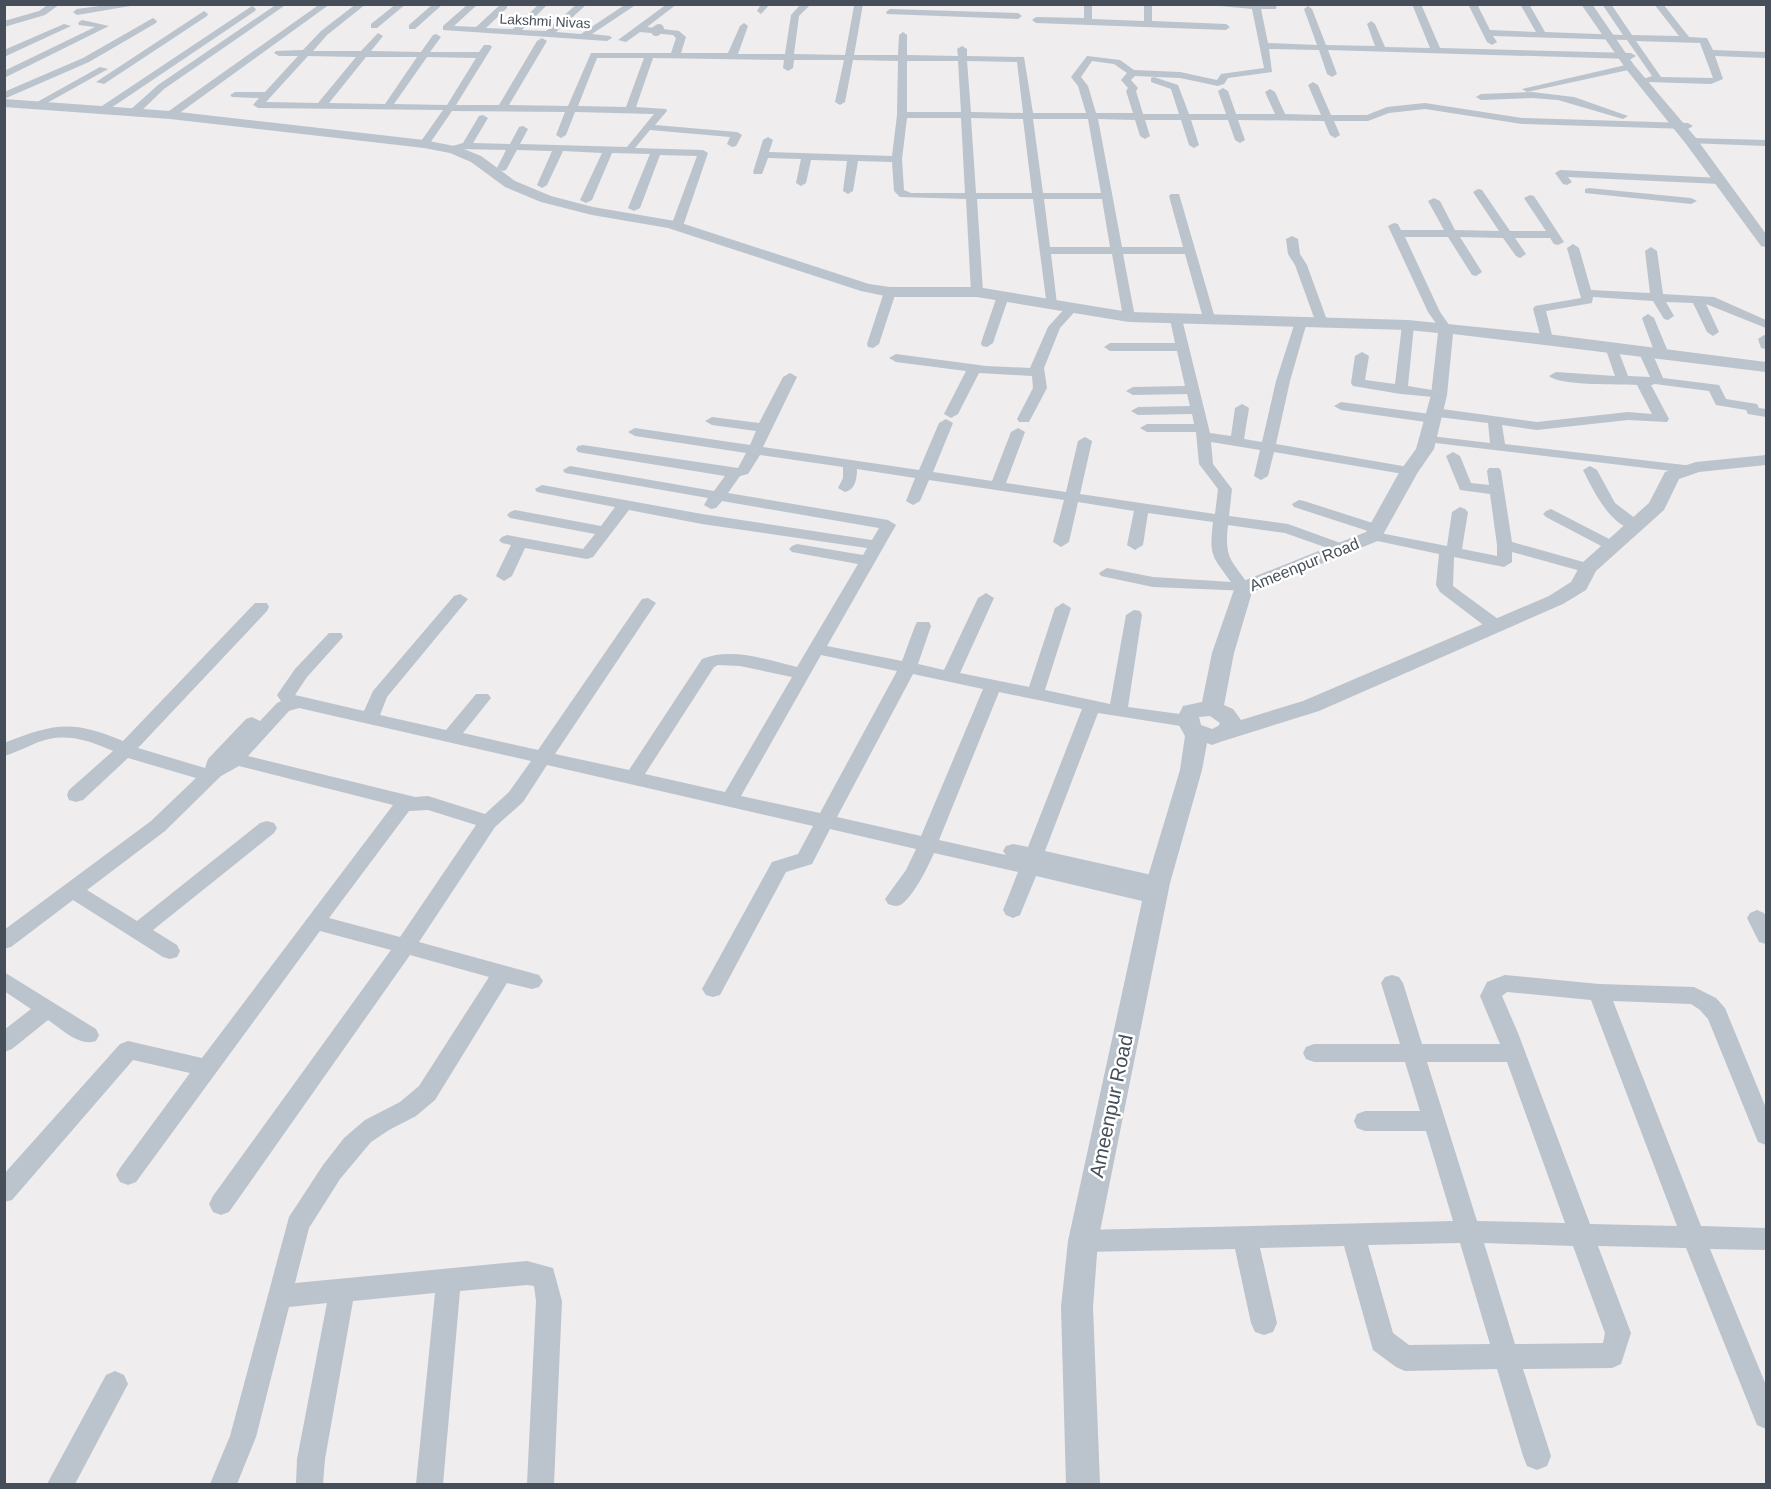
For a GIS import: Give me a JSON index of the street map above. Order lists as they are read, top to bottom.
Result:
{
  "streets": {
    "street": ["Lakshmi Nivas", "Ameenpur Road"]
  }
}
